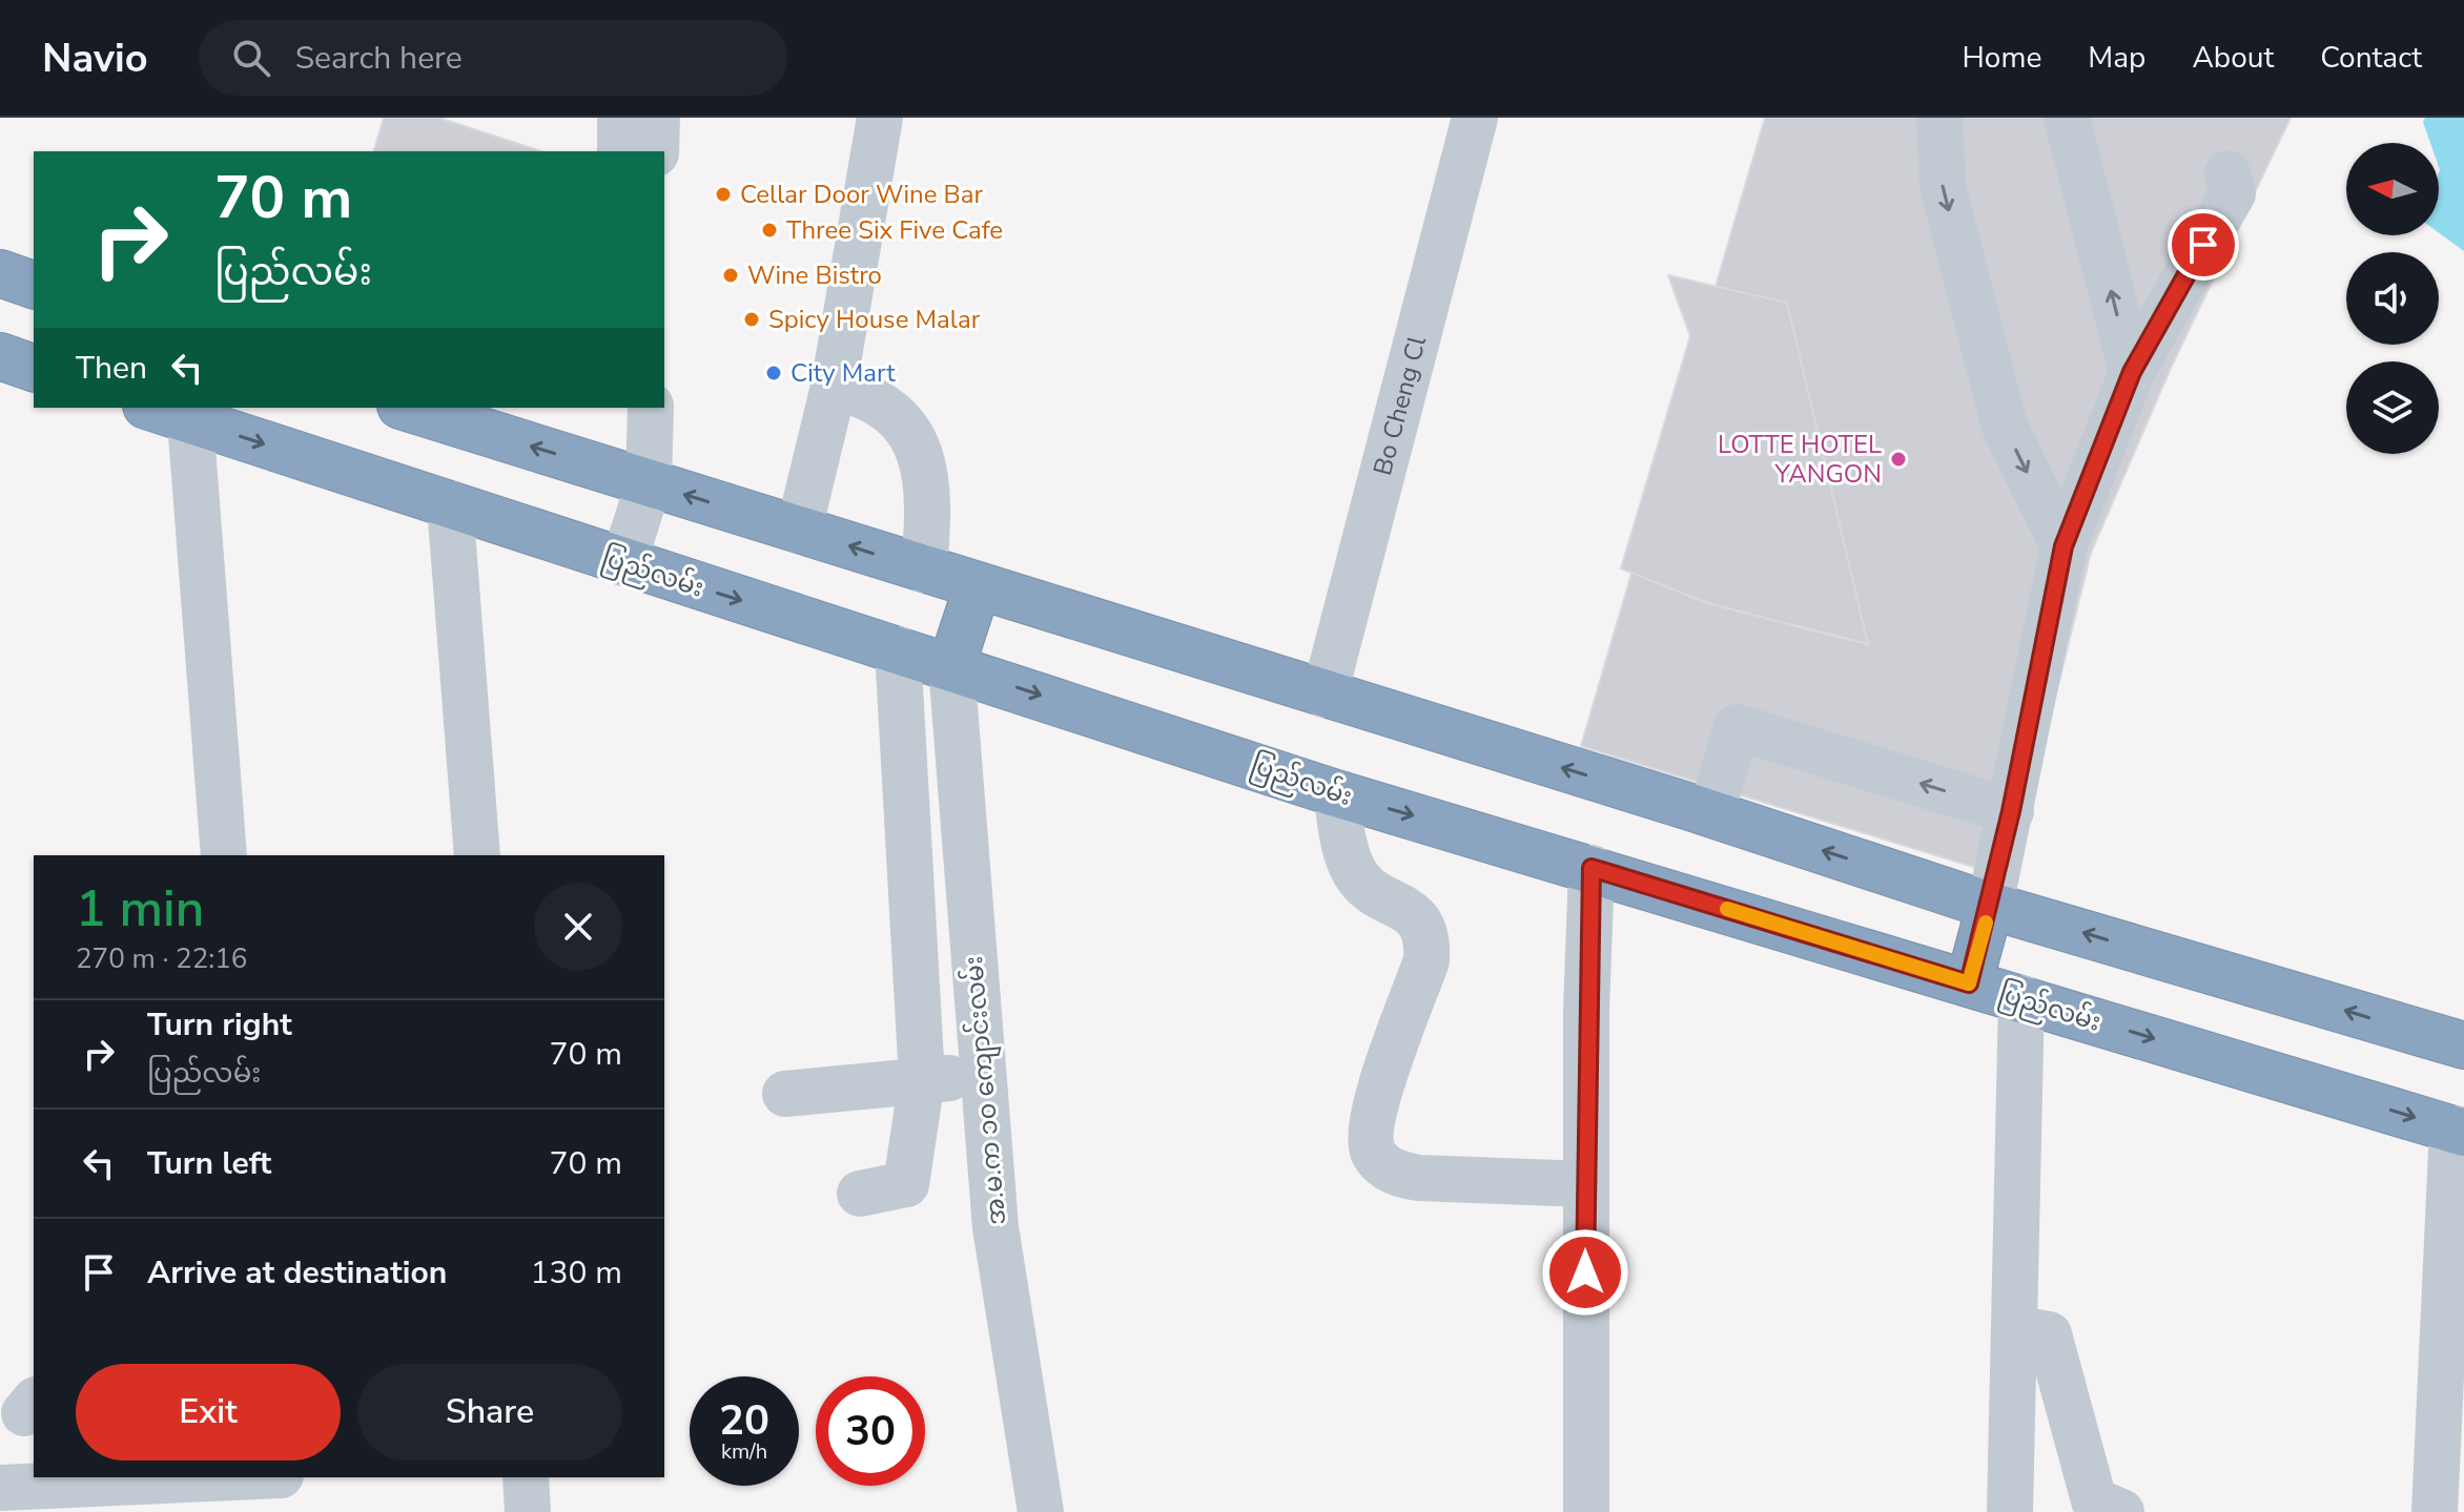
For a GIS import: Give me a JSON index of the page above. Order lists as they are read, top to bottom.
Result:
{
  "streets": {
    "highway": ["ပြည်လမ်း"],
    "street": ["Bo Cheng Cl", "အ.မ.က ၁၀ ကျောင်းလမ်း"]
  },
  "crossings": [
    ["ပြည်လမ်း", "အ.မ.က ၁၀ ကျောင်းလမ်း"]
  ],
  "places": [
    "Cellar Door Wine Bar",
    "Three Six Five Cafe",
    "Wine Bistro",
    "Spicy House Malar",
    "City Mart",
    "LOTTE HOTEL YANGON"
  ],
  "north": "left",
  "page": {
    "header": "Navio",
    "search": "Search here",
    "nav": [
      "Home",
      "Map",
      "About",
      "Contact"
    ],
    "turn": ["70 m", "ပြည်လမ်း"],
    "then": "Then",
    "heading": ["1 min", "270 m · 22:16"],
    "list": [
      {
        "name": "Turn right",
        "note": "ပြည်လမ်း",
        "value": "70 m"
      },
      {
        "name": "Turn left",
        "value": "70 m"
      },
      {
        "name": "Arrive at destination",
        "value": "130 m"
      }
    ],
    "buttons": ["Exit", "Share"],
    "speed": "20 km/h",
    "limit": "30"
  }
}
